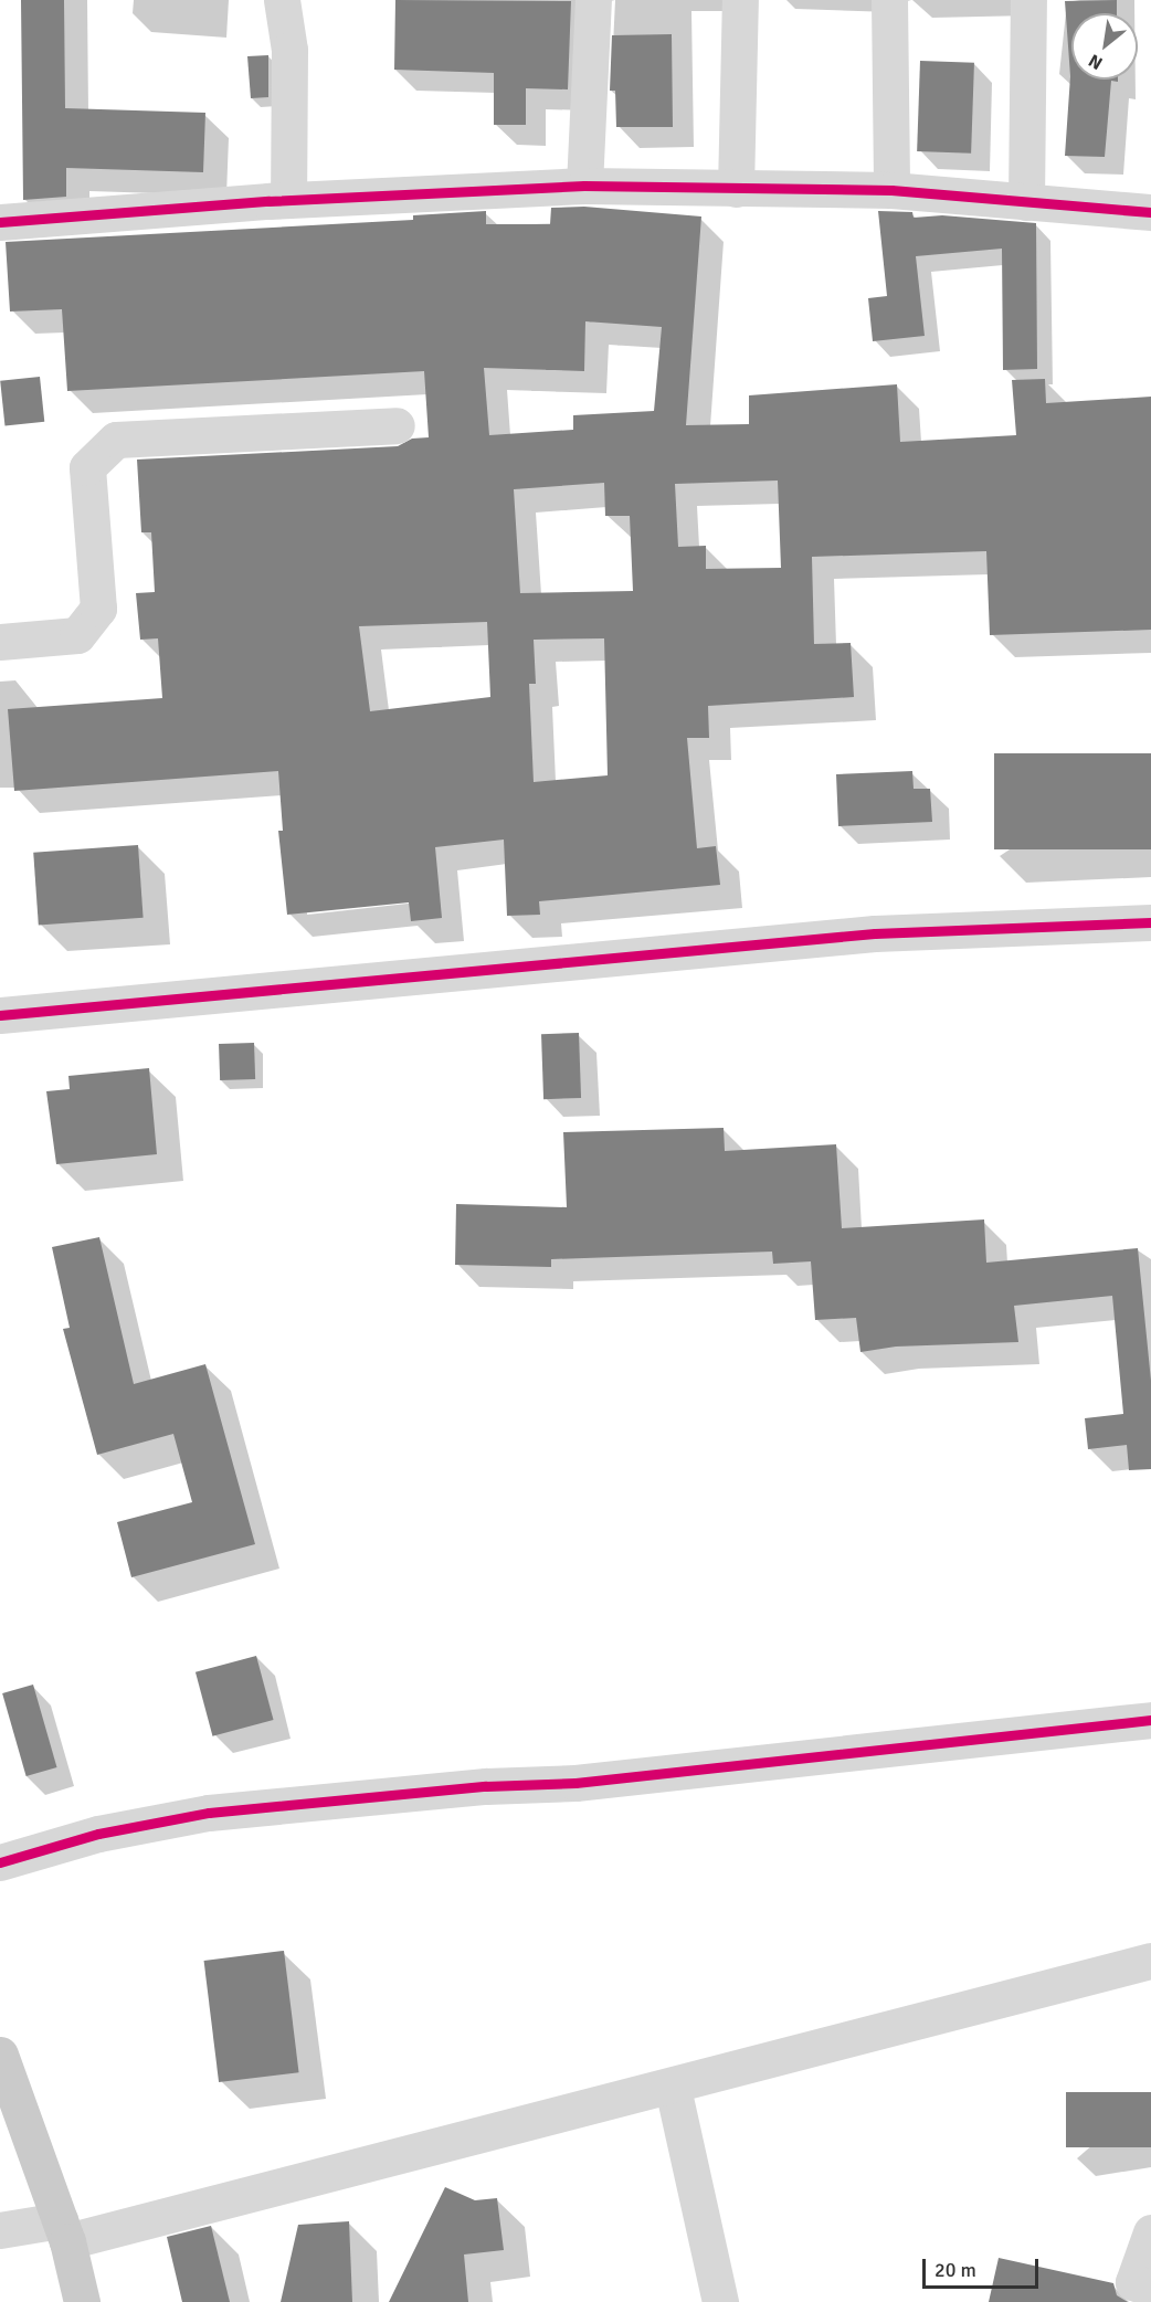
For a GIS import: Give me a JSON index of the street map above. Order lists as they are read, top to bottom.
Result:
{
  "scale_bar": "20 m",
  "north": "bottom left"
}
